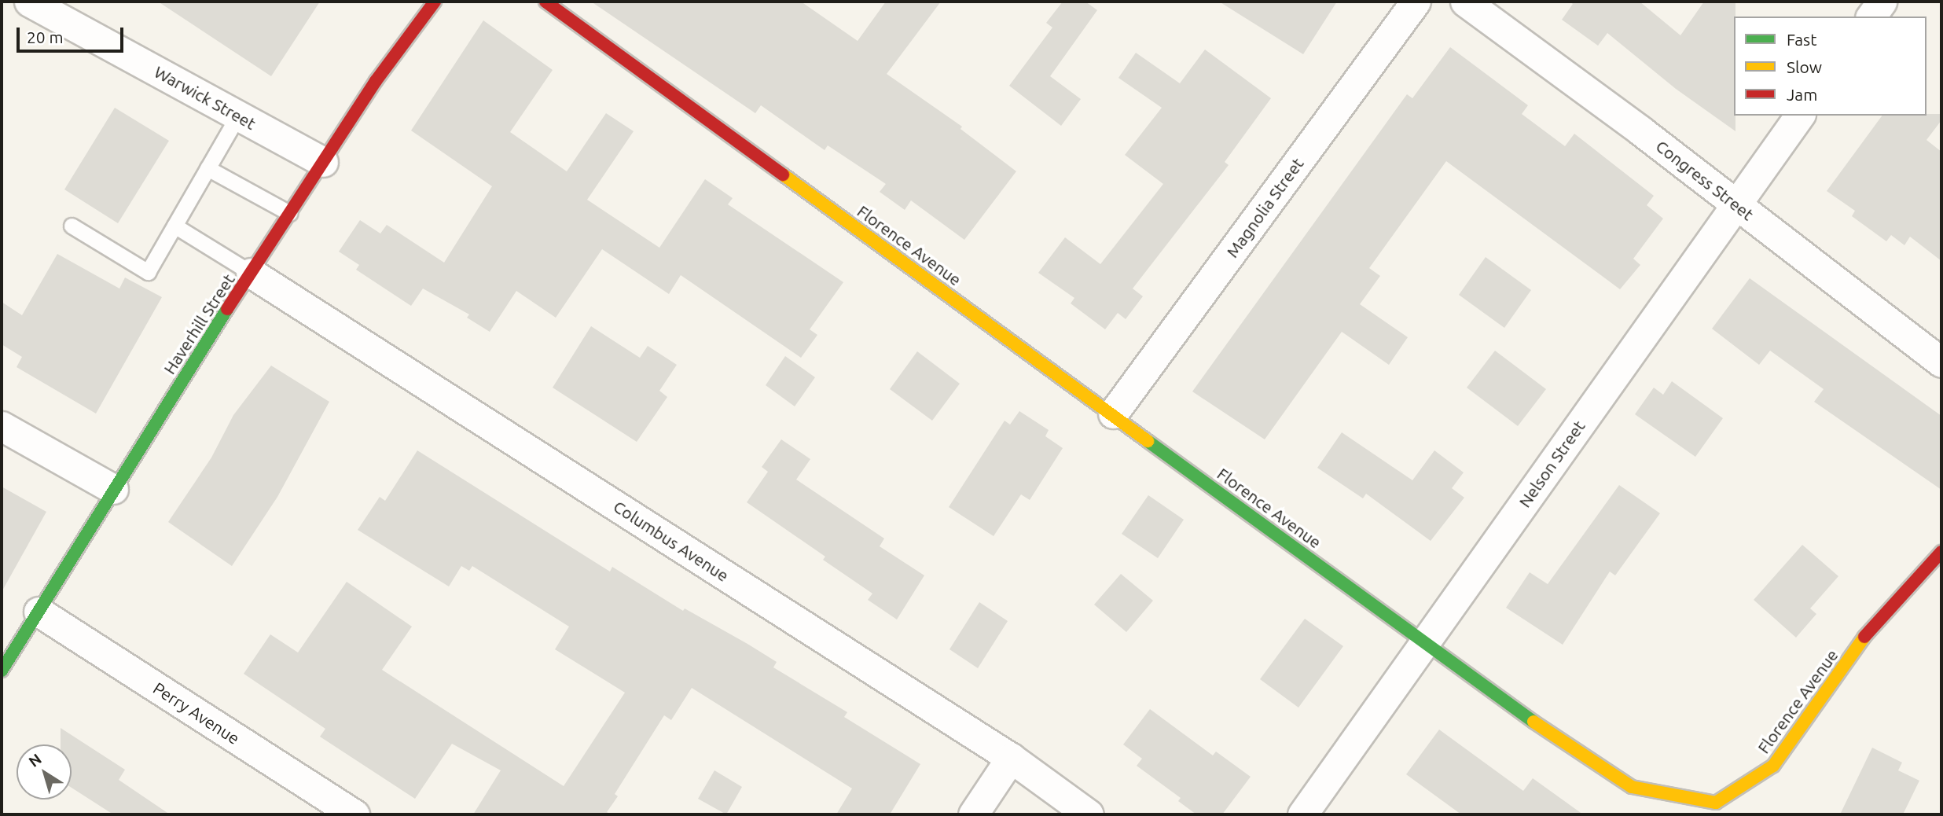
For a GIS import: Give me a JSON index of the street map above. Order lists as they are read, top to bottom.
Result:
{
  "streets": {
    "street": [
      "Warwick Street",
      "Congress Street",
      "Magnolia Street",
      "Florence Avenue",
      "Haverhill Street",
      "Nelson Street",
      "Columbus Avenue",
      "Perry Avenue"
    ]
  },
  "crossings": [
    ["Warwick Street", "Haverhill Street"],
    ["Congress Street", "Nelson Street"],
    ["Magnolia Street", "Florence Avenue"],
    ["Florence Avenue", "Nelson Street"],
    ["Haverhill Street", "Columbus Avenue"],
    ["Haverhill Street", "Perry Avenue"]
  ],
  "legend": ["Fast", "Slow", "Jam"],
  "scale_bar": "20 m",
  "north": "top left"
}
